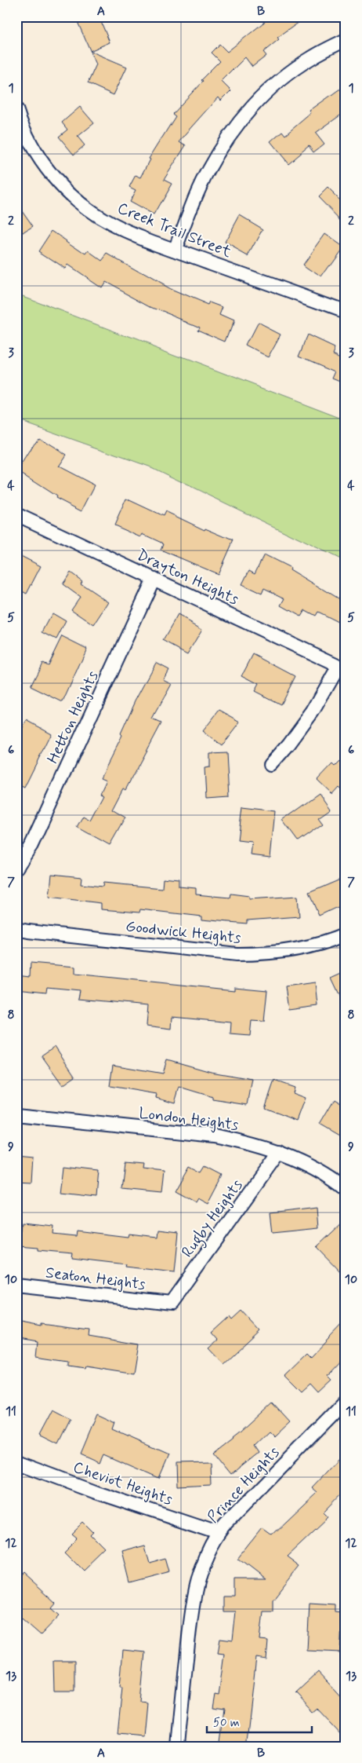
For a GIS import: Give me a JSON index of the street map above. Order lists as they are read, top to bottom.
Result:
{
  "streets": {
    "street": [
      "Creek Trail Street",
      "Drayton Heights",
      "Hetton Heights",
      "Goodwick Heights",
      "London Heights",
      "Rugby Heights",
      "Seaton Heights",
      "Cheviot Heights",
      "Prince Heights"
    ]
  },
  "crossings": [
    ["Drayton Heights", "Hetton Heights"],
    ["London Heights", "Rugby Heights"],
    ["Rugby Heights", "Seaton Heights"],
    ["Cheviot Heights", "Prince Heights"]
  ],
  "scale_bar": "50 m",
  "grid": {
    "columns": ["A", "B"],
    "rows": [
      "1",
      "2",
      "3",
      "4",
      "5",
      "6",
      "7",
      "8",
      "9",
      "10",
      "11",
      "12",
      "13"
    ]
  }
}
